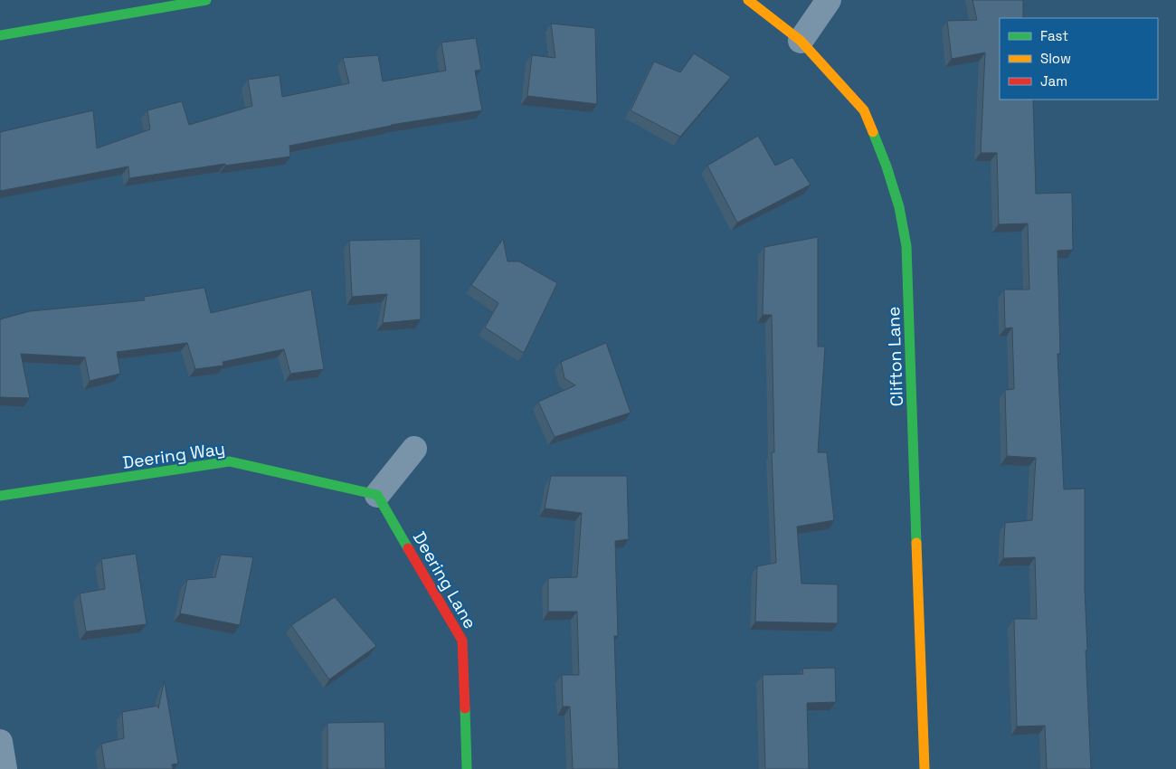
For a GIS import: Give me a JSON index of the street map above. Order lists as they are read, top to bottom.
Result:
{
  "streets": {
    "street": ["Clifton Lane", "Deering Way", "Deering Lane"]
  },
  "crossings": [
    ["Deering Way", "Deering Lane"]
  ],
  "legend": ["Fast", "Slow", "Jam"]
}
